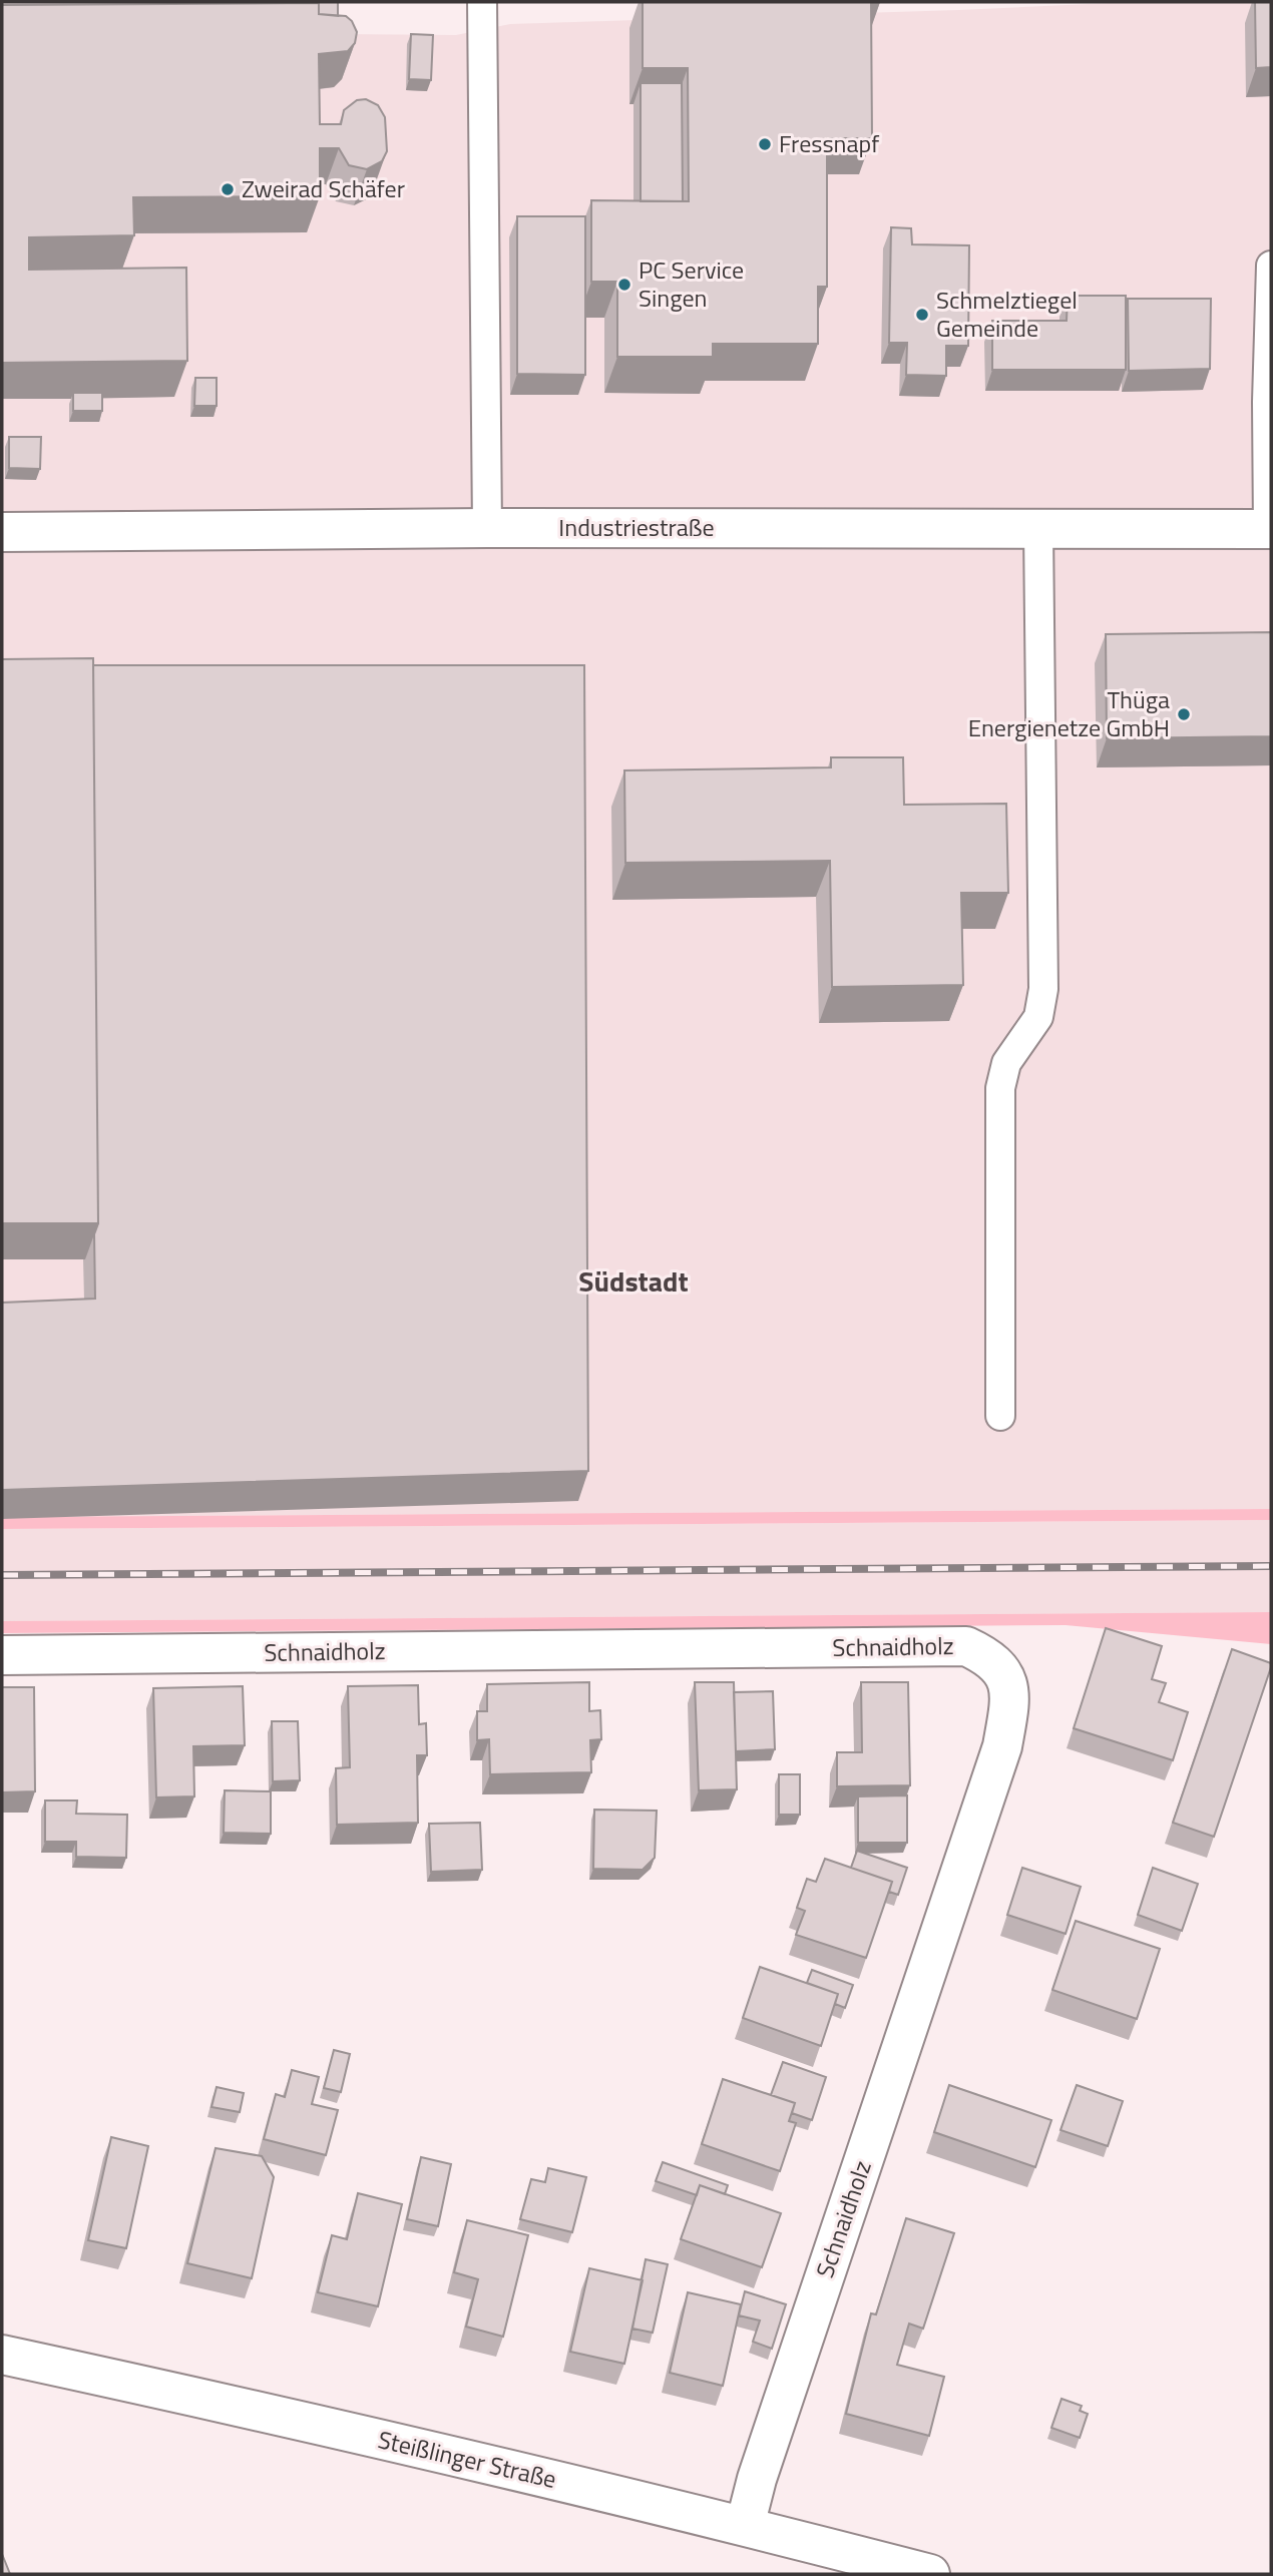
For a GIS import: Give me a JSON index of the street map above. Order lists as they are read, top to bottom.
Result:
{
  "streets": {
    "street": ["Industriestraße", "Schnaidholz", "Steißlinger Straße"]
  },
  "crossings": [
    ["Schnaidholz", "Steißlinger Straße"]
  ],
  "districts": ["Südstadt"],
  "places": [
    "Fressnapf",
    "Zweirad Schäfer",
    "PC Service Singen",
    "Schmelztiegel Gemeinde",
    "Thüga Energienetze GmbH"
  ]
}
